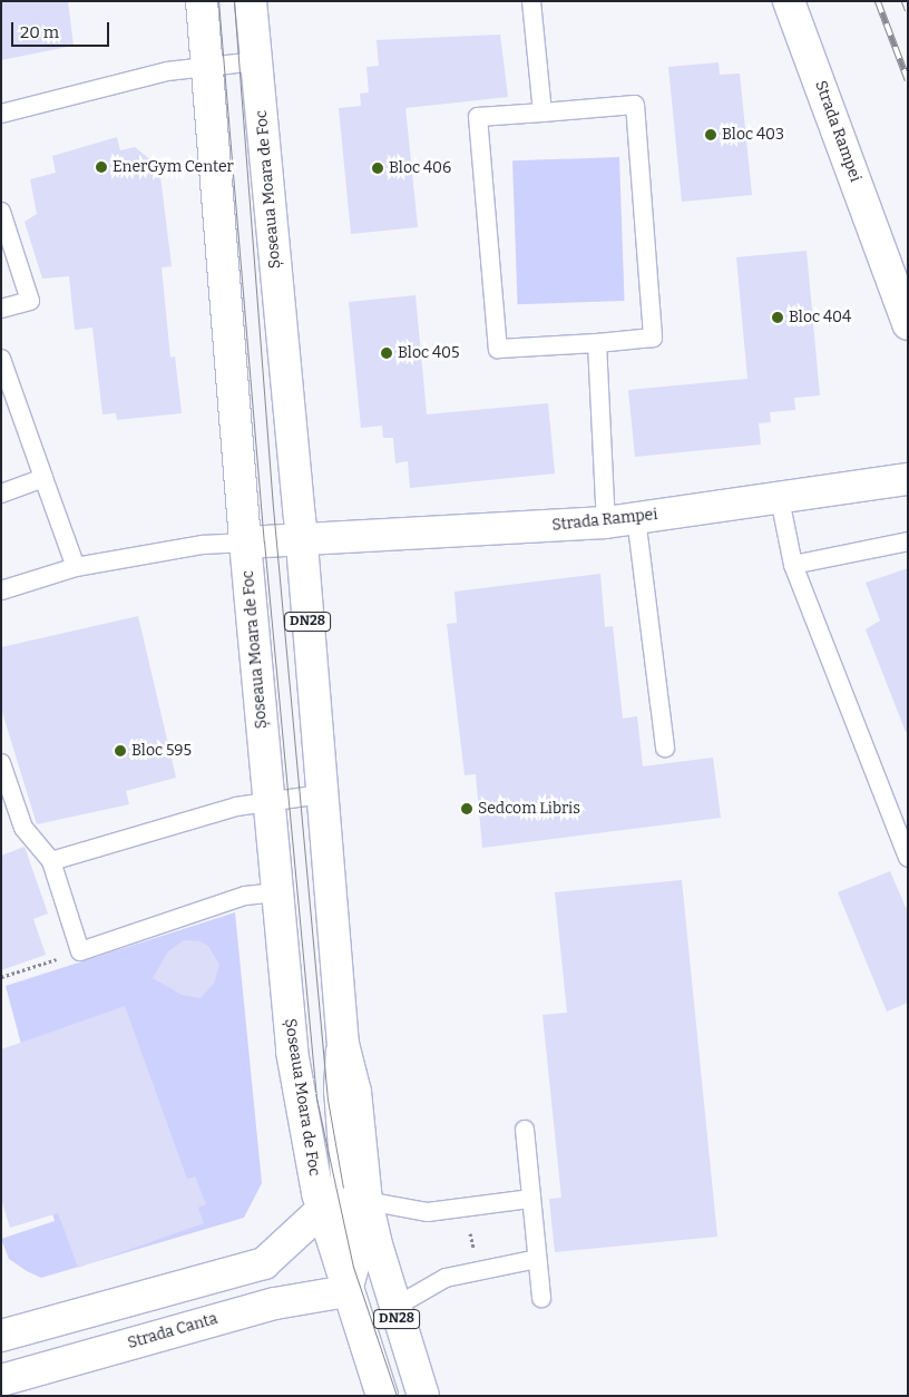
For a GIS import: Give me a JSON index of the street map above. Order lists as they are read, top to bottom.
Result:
{
  "streets": {
    "main road": [
      "Strada Rampei",
      "Șoseaua Moara de Foc",
      "DN28",
      "Strada Canta"
    ]
  },
  "crossings": [
    ["Strada Rampei", "Șoseaua Moara de Foc"],
    ["Șoseaua Moara de Foc", "DN28"],
    ["Șoseaua Moara de Foc", "Strada Canta"],
    ["DN28", "Strada Canta"]
  ],
  "places": [
    "Bloc 403",
    "EnerGym Center",
    "Bloc 406",
    "Bloc 404",
    "Bloc 405",
    "Bloc 595",
    "Sedcom Libris"
  ],
  "scale_bar": "20 m"
}
